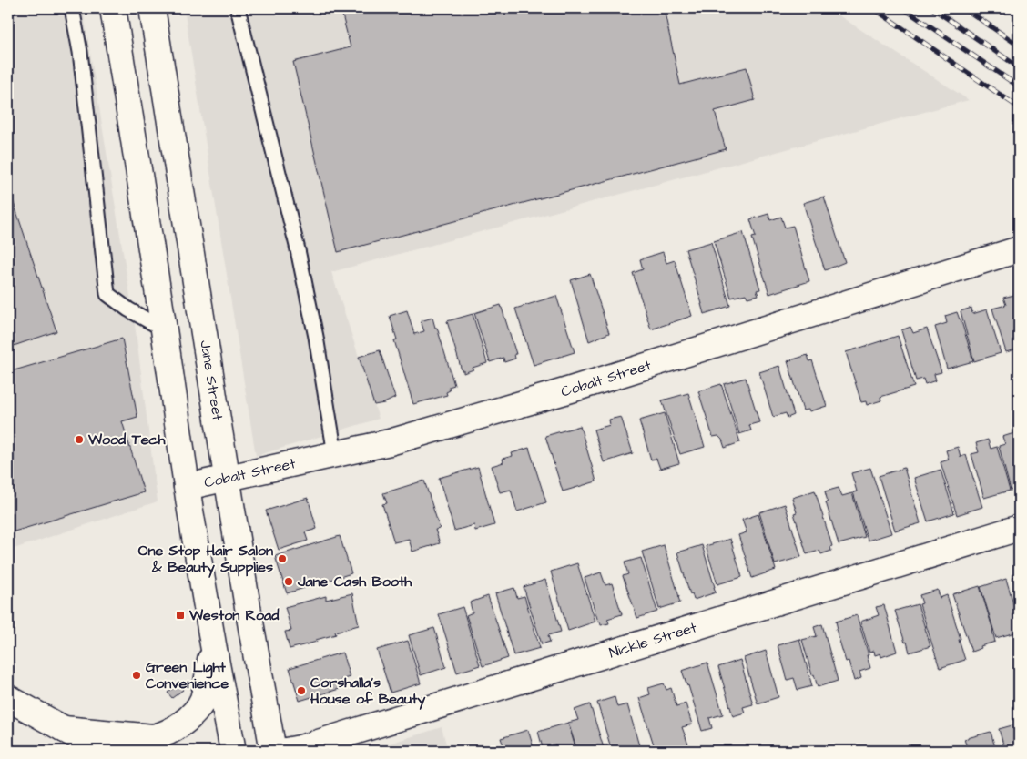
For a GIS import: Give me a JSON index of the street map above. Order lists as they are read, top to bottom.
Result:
{
  "streets": {
    "main road": ["Cobalt Street", "Jane Street", "Nickle Street"]
  },
  "crossings": [
    ["Cobalt Street", "Jane Street"]
  ],
  "places": {
    "other": [
      "Wood Tech",
      "One Stop Hair Salon & Beauty Supplies",
      "Jane Cash Booth",
      "Green Light Convenience",
      "Corshalla's House of Beauty"
    ],
    "transit": ["Weston Road"]
  }
}
